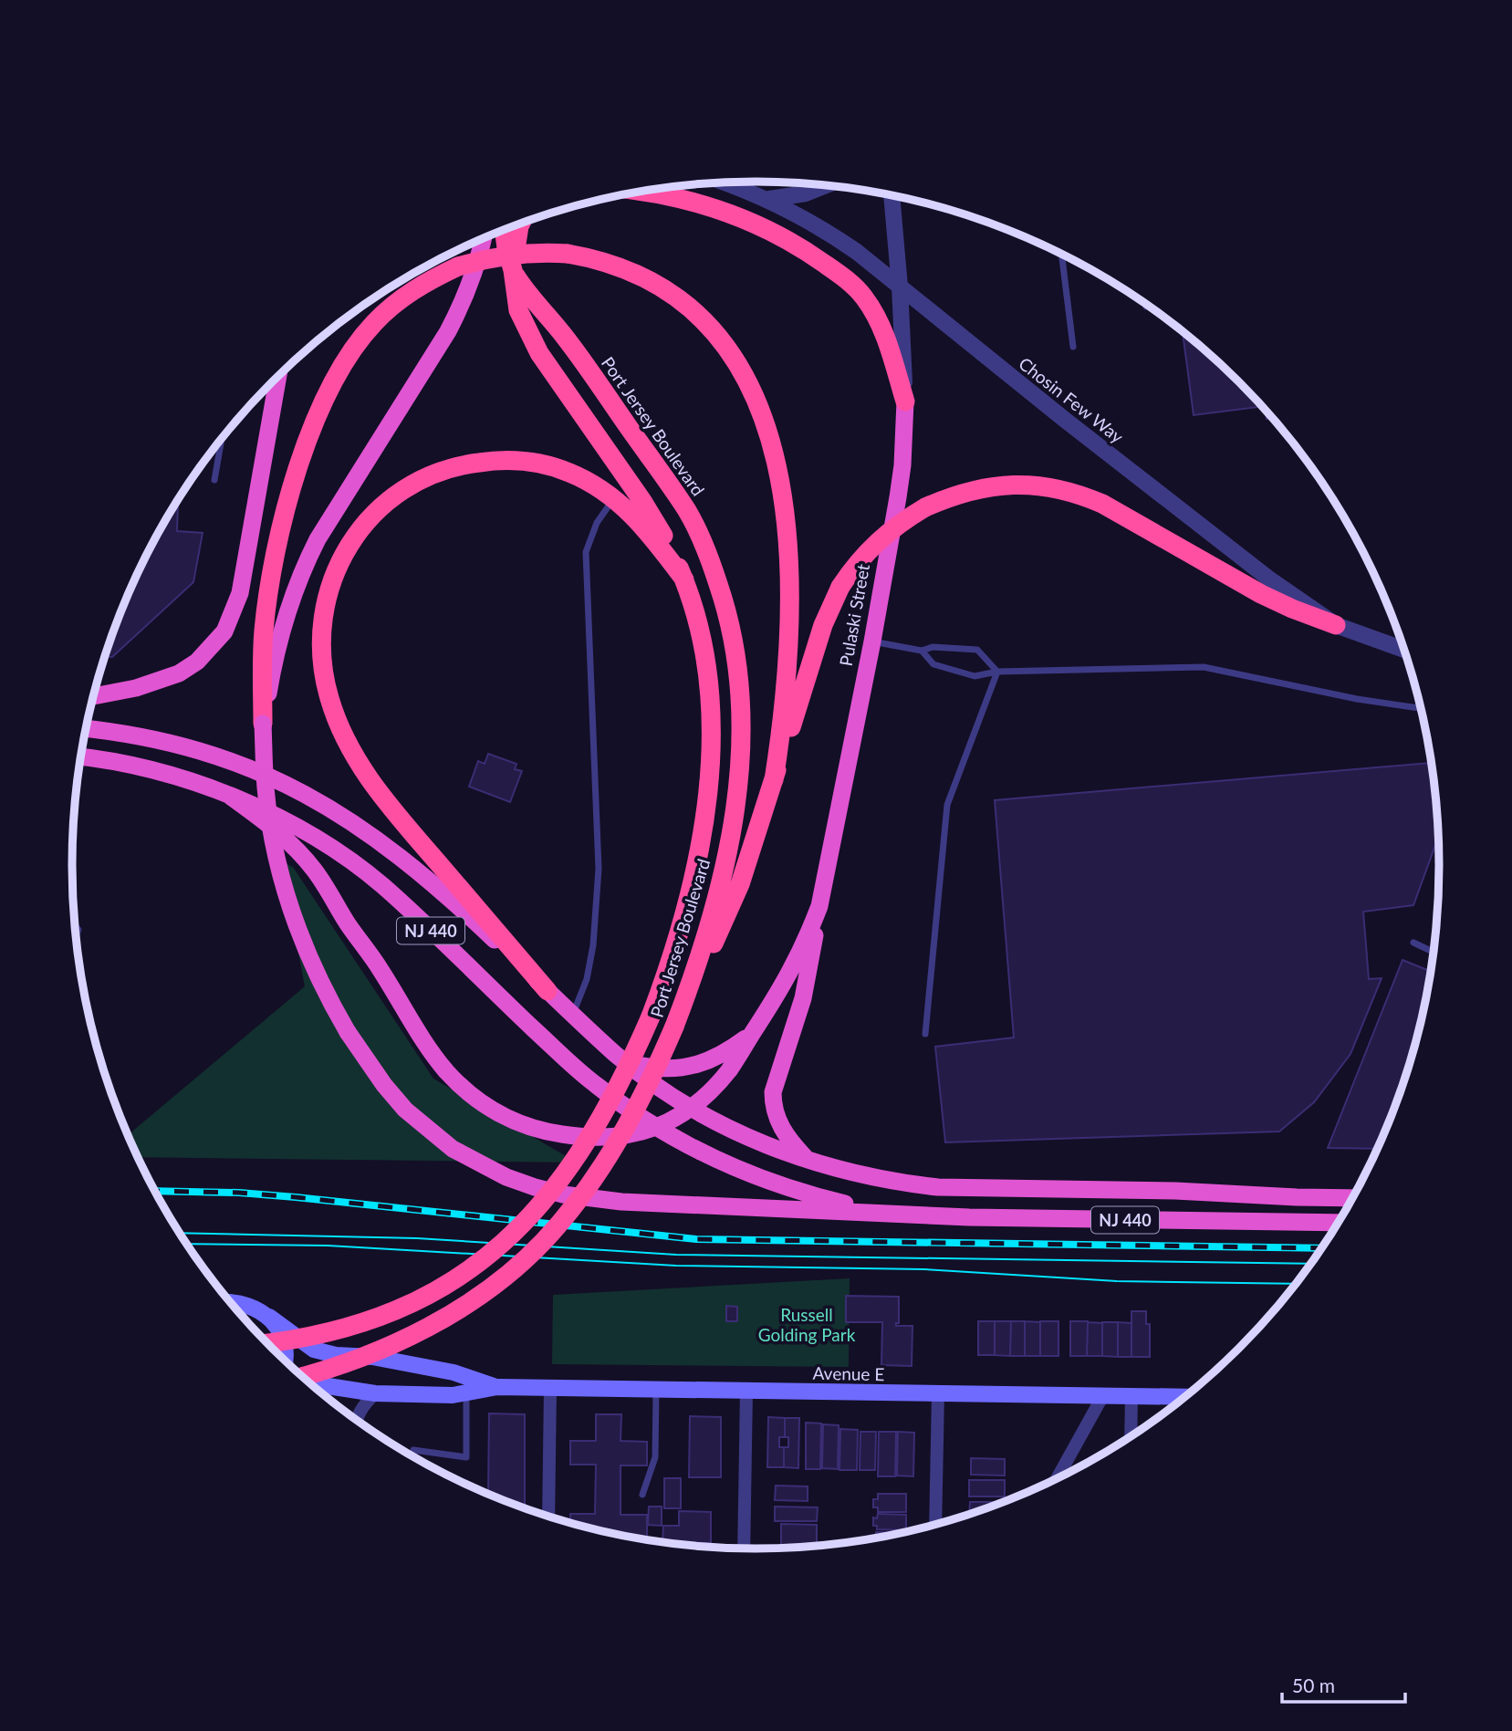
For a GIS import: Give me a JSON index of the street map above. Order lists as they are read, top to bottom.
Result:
{
  "streets": {
    "highway": ["Port Jersey Boulevard", "Pulaski Street", "NJ 440"],
    "main road": ["Avenue E"],
    "street": ["Chosin Few Way"]
  },
  "crossings": [
    ["Chosin Few Way", "Pulaski Street"],
    ["Pulaski Street", "NJ 440"]
  ],
  "parks": ["Russell Golding Park"],
  "scale_bar": "50 m"
}
